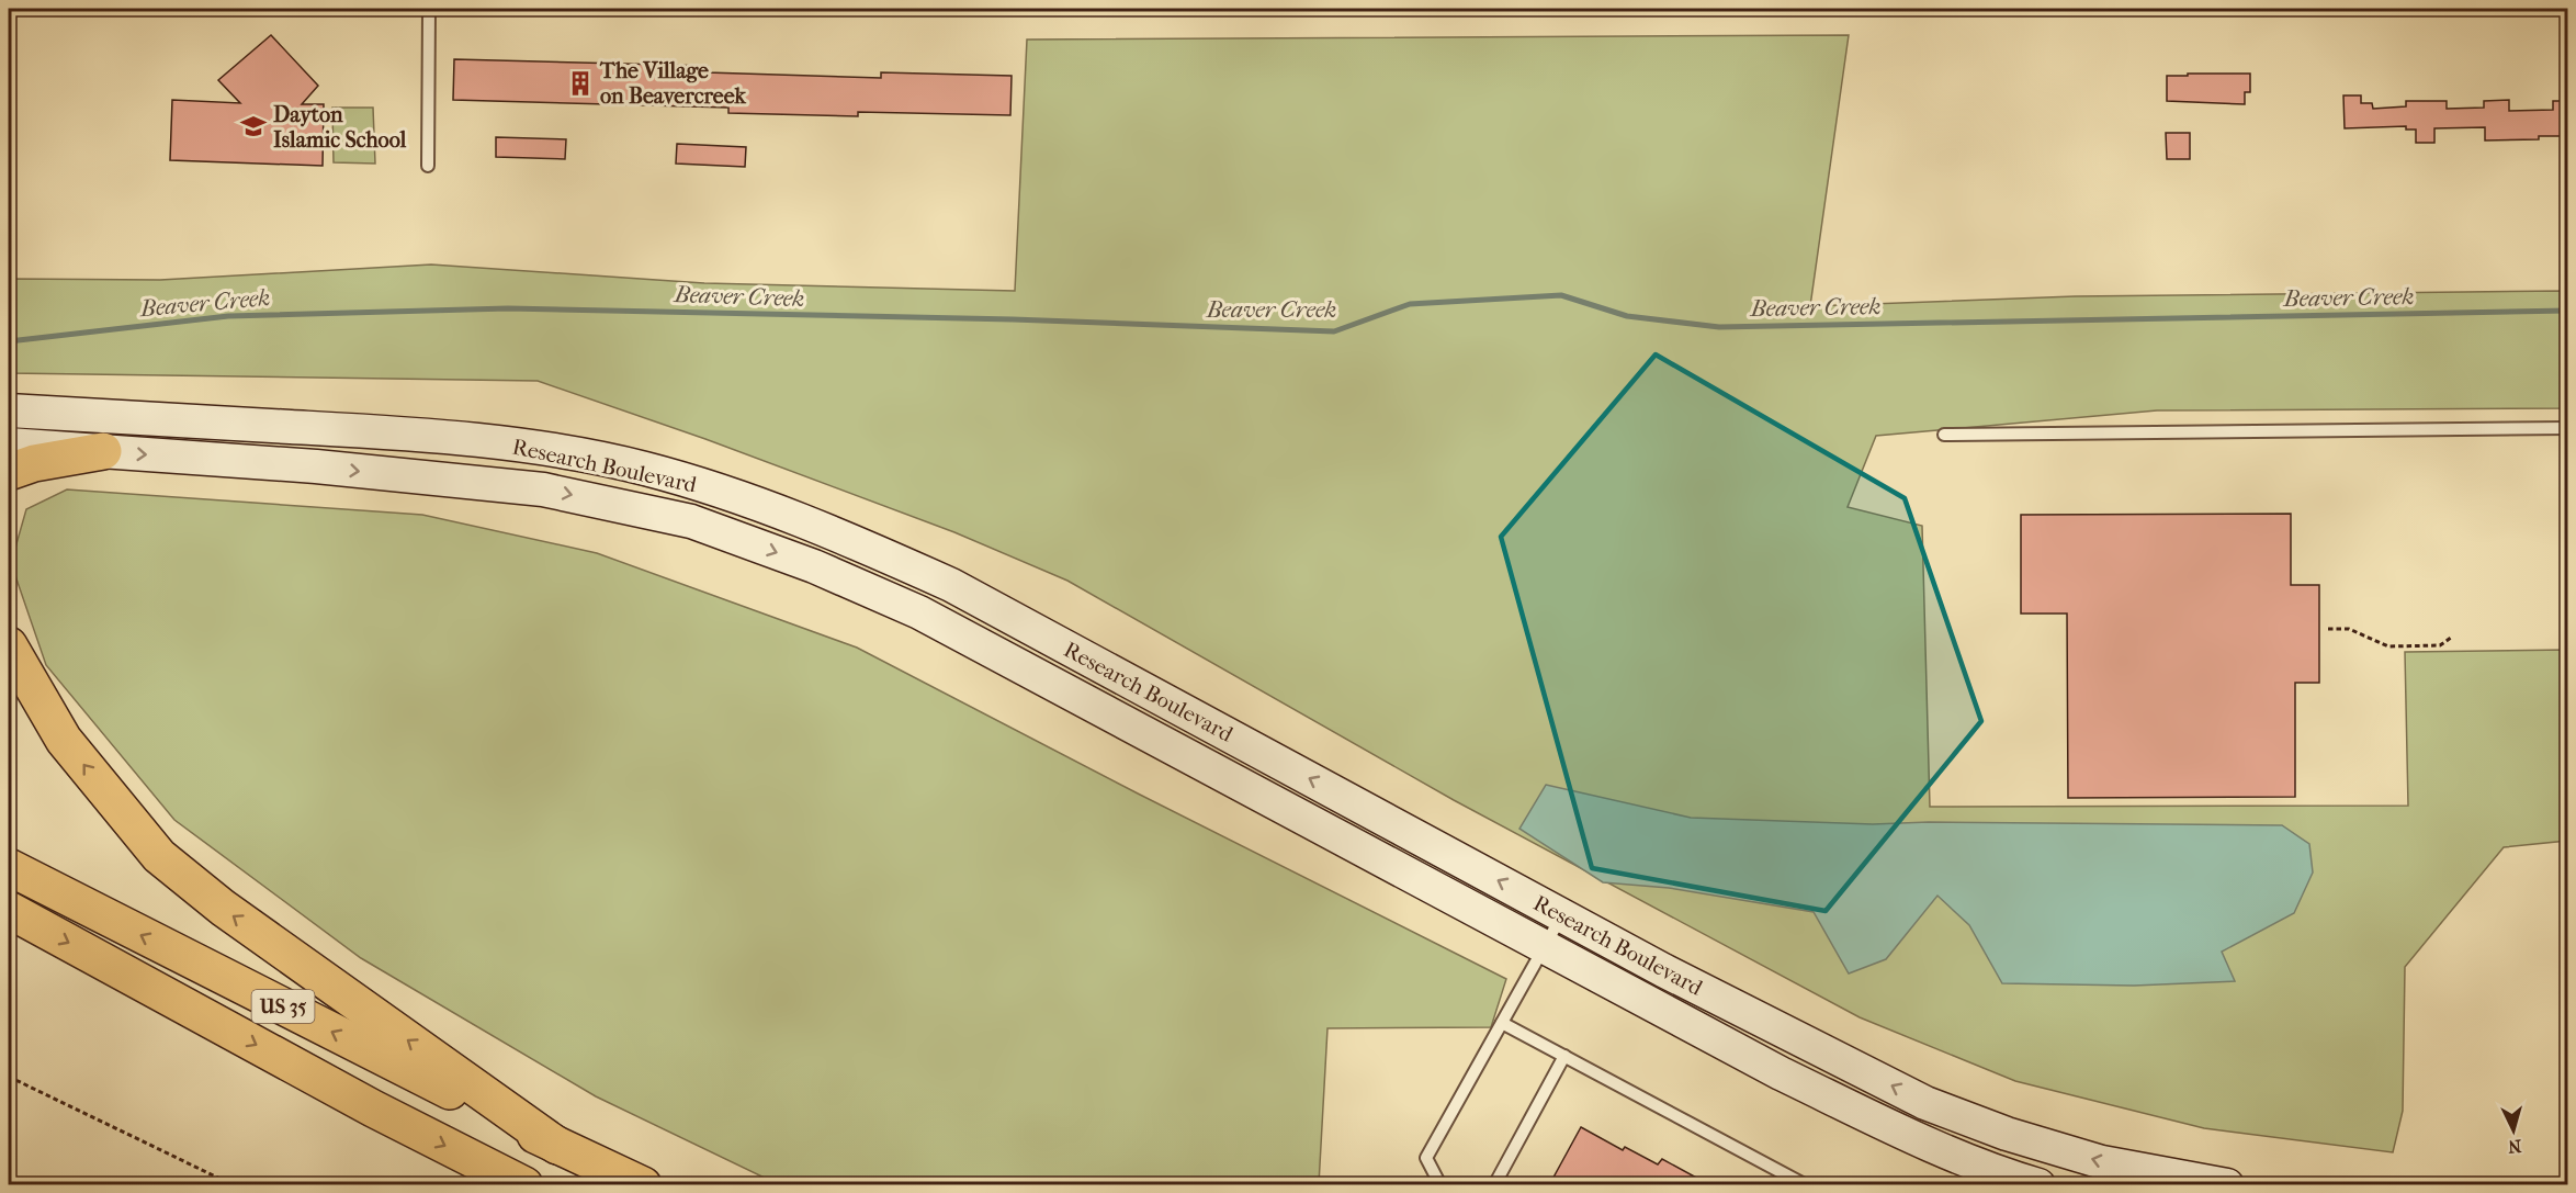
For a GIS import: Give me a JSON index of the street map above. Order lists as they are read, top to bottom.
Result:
{
  "streets": {
    "highway": ["US 35"],
    "main road": ["Research Boulevard"]
  },
  "water": ["Beaver Creek"],
  "places": {
    "building": ["The Village on Beavercreek"],
    "school or university": ["Dayton Islamic School"]
  },
  "north": "bottom"
}
